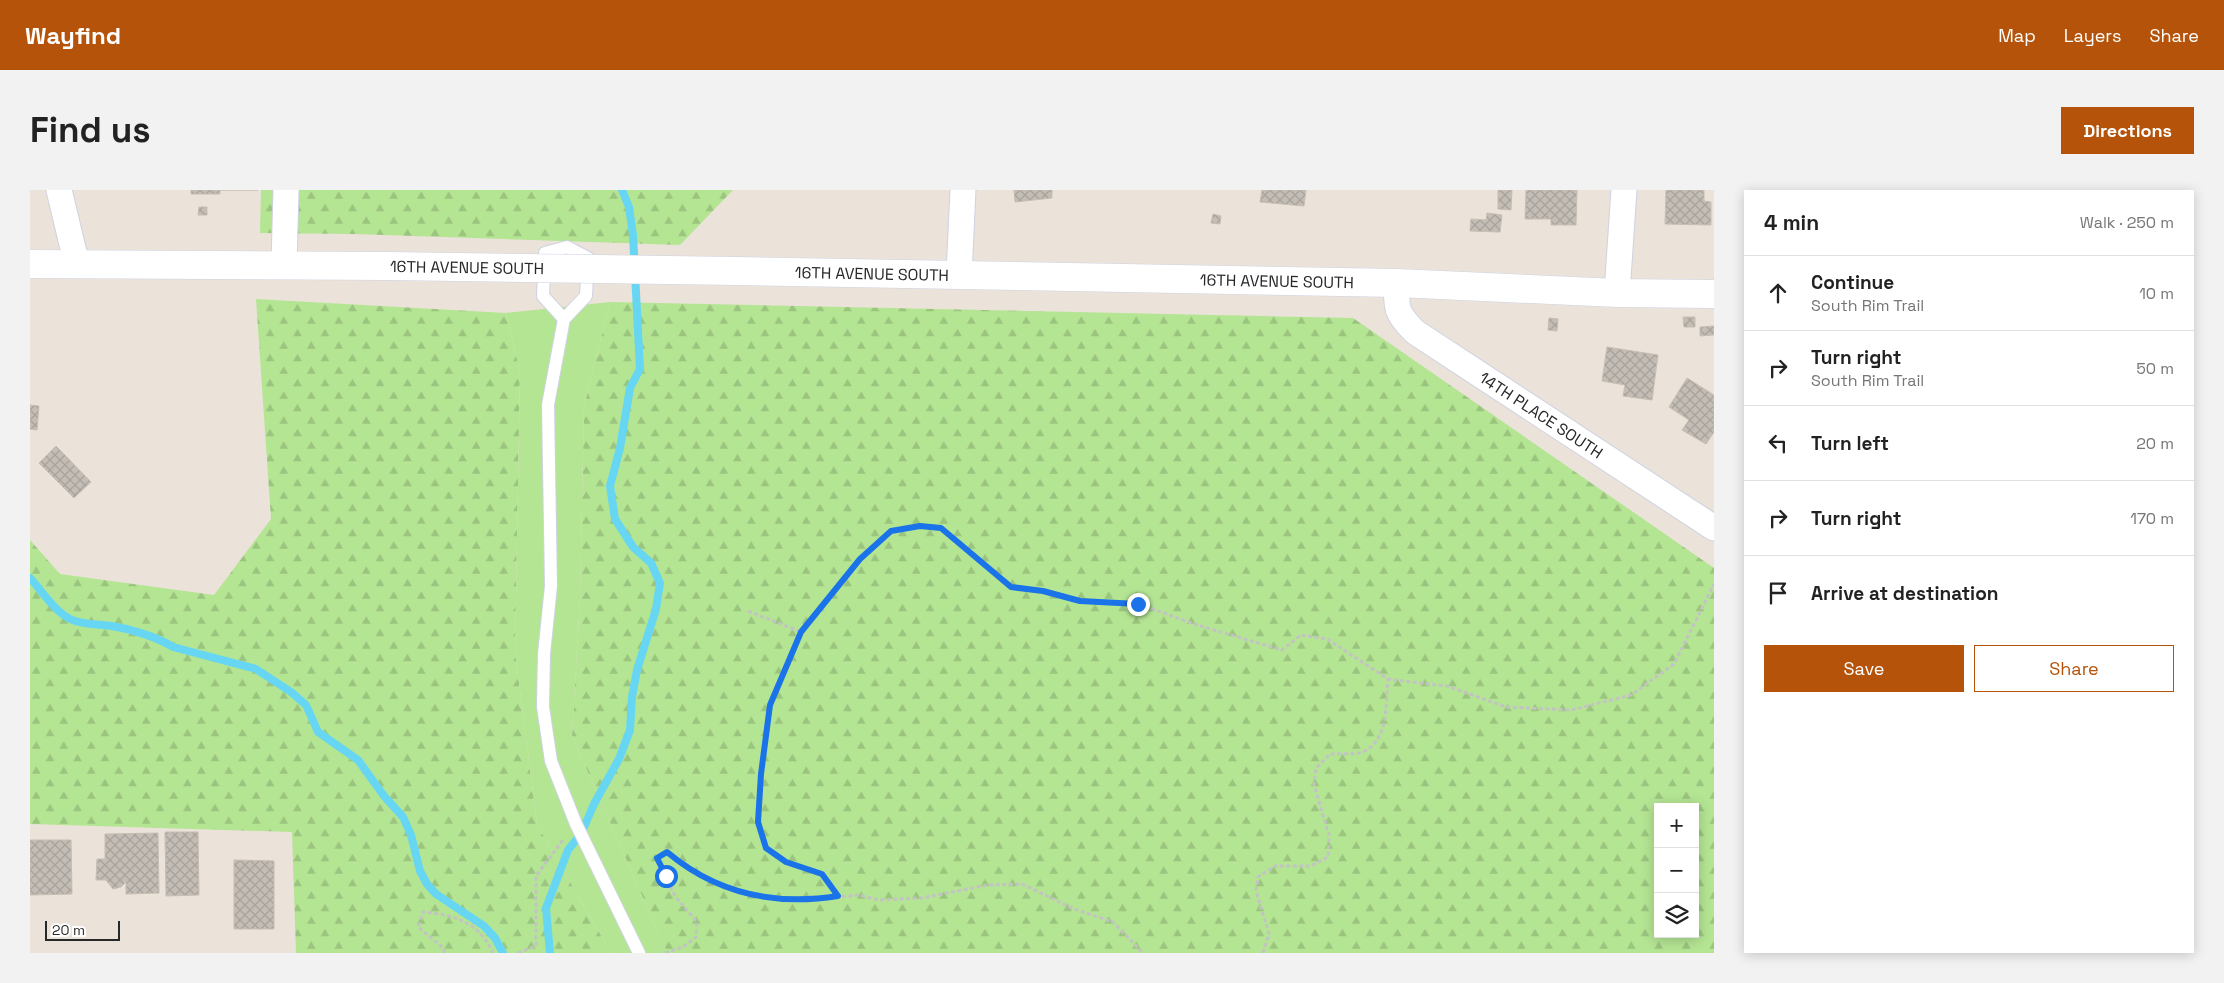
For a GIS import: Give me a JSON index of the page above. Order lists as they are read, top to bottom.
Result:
{
  "streets": {
    "main road": ["16TH AVENUE SOUTH"],
    "street": ["14TH PLACE SOUTH"]
  },
  "crossings": [
    ["16TH AVENUE SOUTH", "14TH PLACE SOUTH"]
  ],
  "scale_bar": "20 m",
  "page": {
    "header": "Wayfind",
    "nav": ["Map", "Layers", "Share"],
    "buttons": [
      "Directions",
      ["Save", "Share"]
    ],
    "title": "Find us",
    "heading": ["4 min", "Walk · 250 m"],
    "list": [
      ["Continue", "South Rim Trail", "10 m"],
      ["Turn right", "South Rim Trail", "50 m"],
      ["Turn left", "20 m"],
      ["Turn right", "170 m"],
      "Arrive at destination"
    ],
    "map_buttons": ["+", "−"],
    "scale": "20 m"
  }
}
